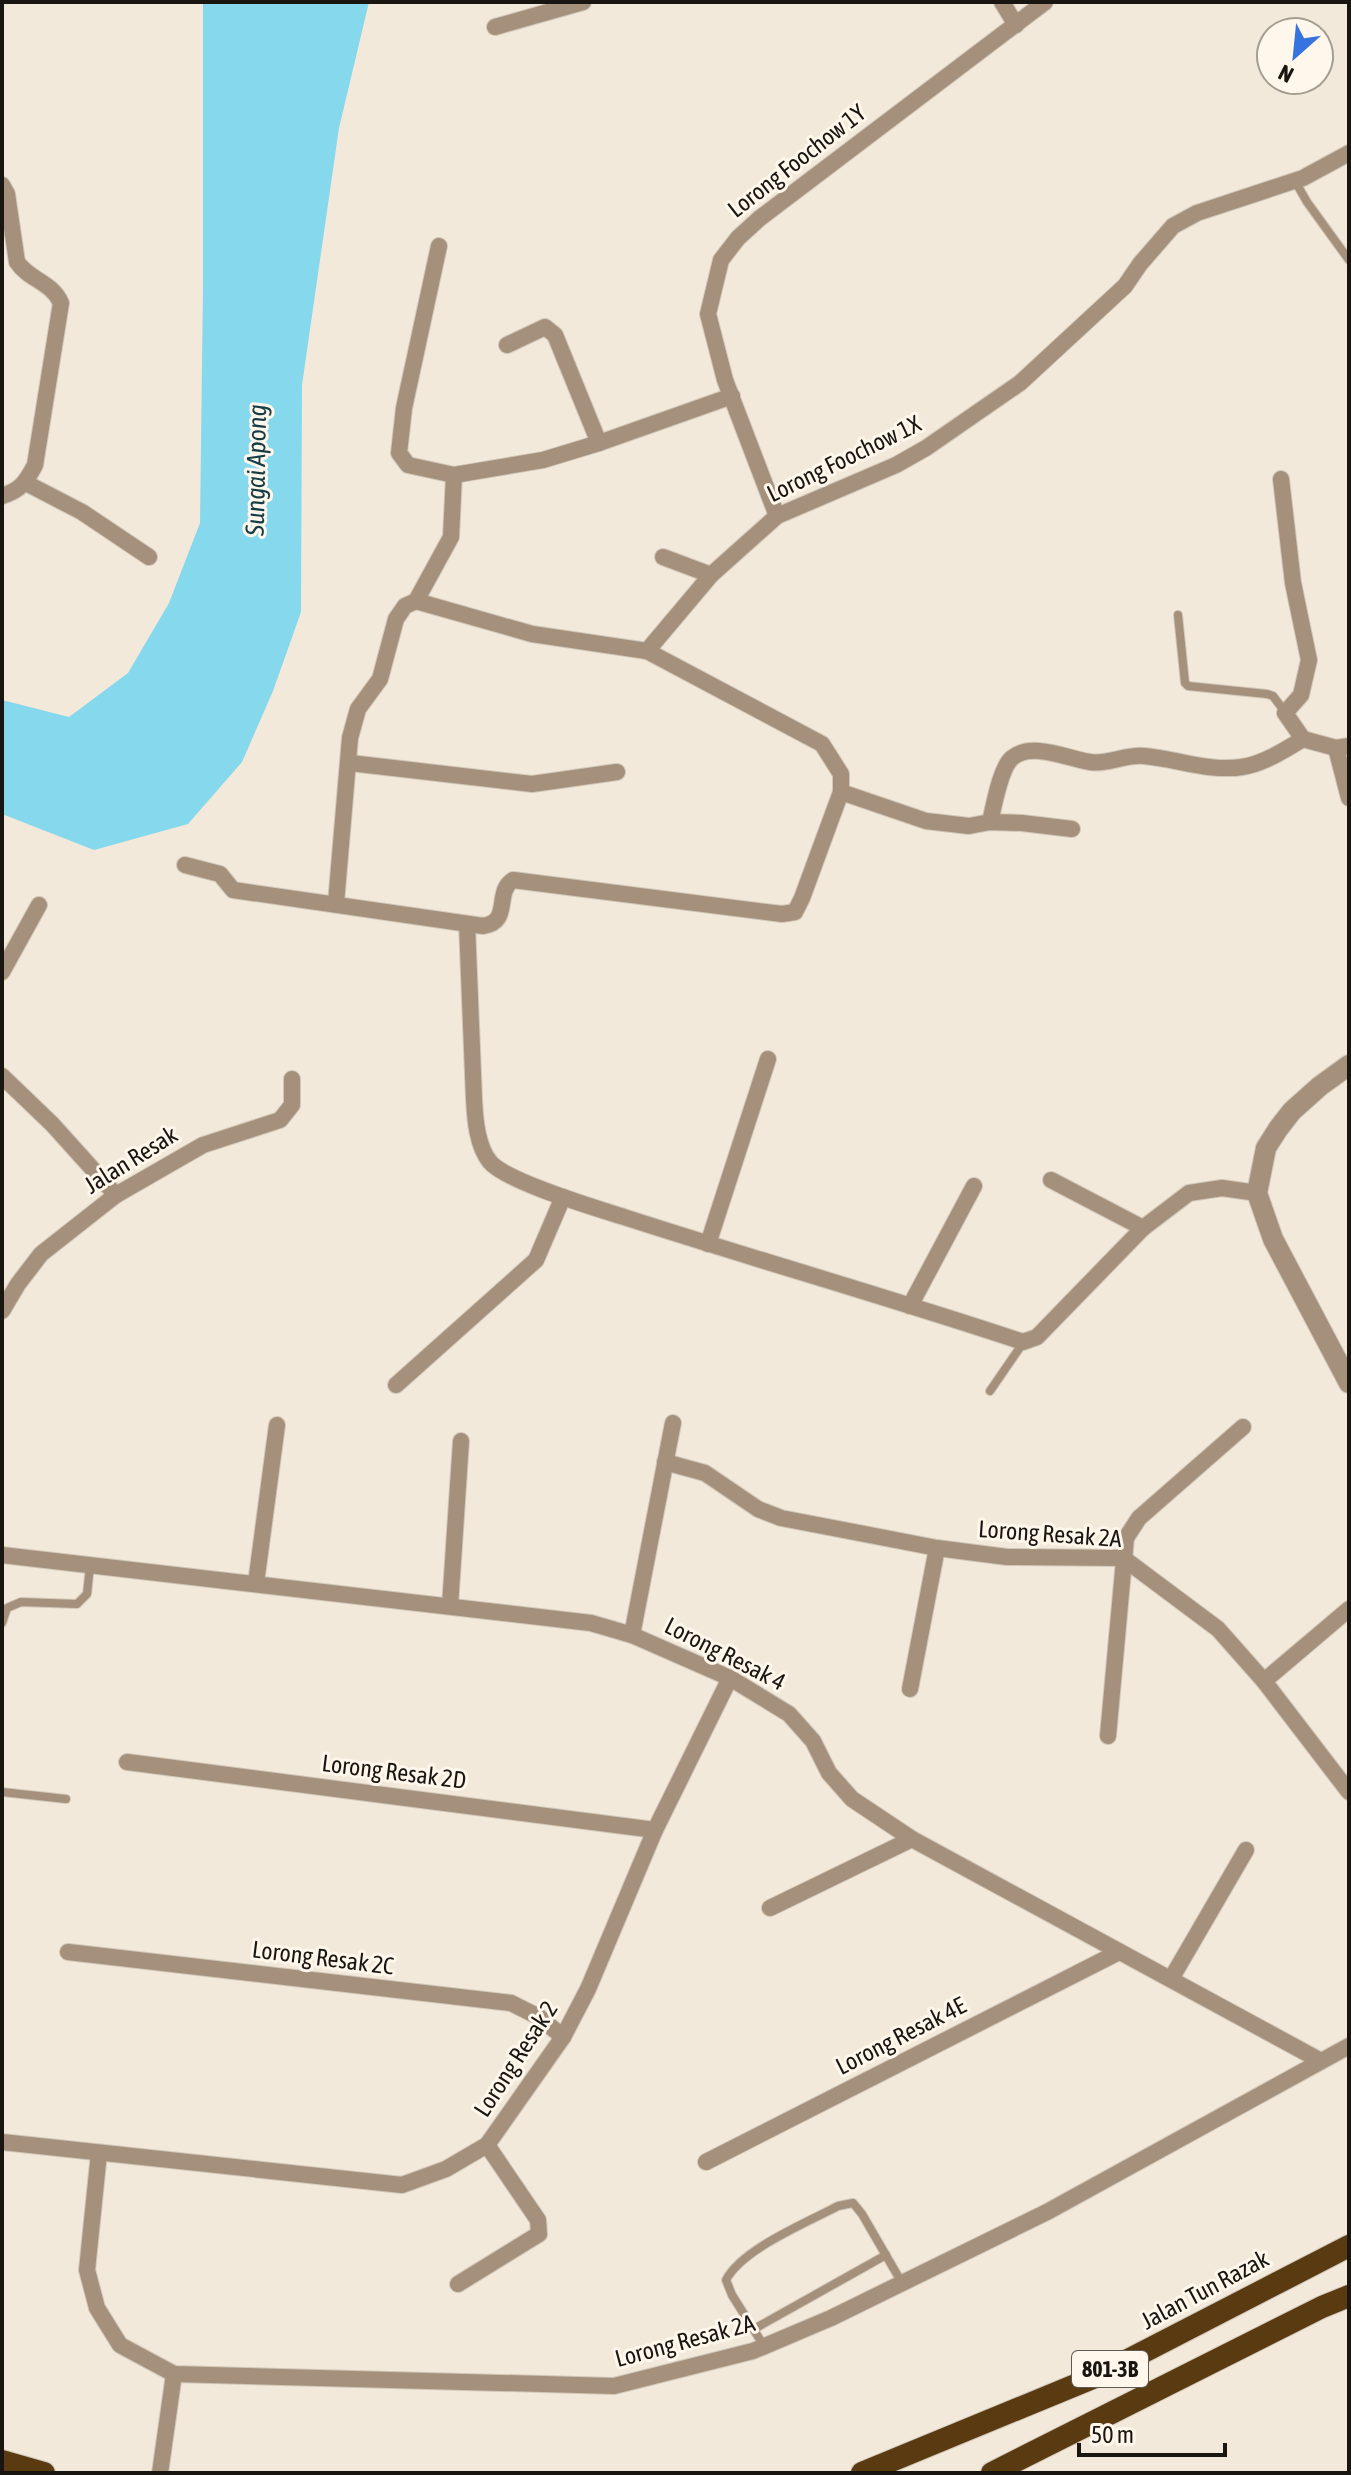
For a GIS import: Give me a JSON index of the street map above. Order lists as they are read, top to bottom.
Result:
{
  "streets": {
    "highway": ["Jalan Tun Razak", "801-3B"],
    "street": [
      "Lorong Foochow 1Y",
      "Lorong Foochow 1X",
      "Jalan Resak",
      "Lorong Resak 2A",
      "Lorong Resak 4",
      "Lorong Resak 2D",
      "Lorong Resak 2C",
      "Lorong Resak 4E",
      "Lorong Resak 2"
    ]
  },
  "crossings": [
    ["Lorong Foochow 1Y", "Lorong Foochow 1X"],
    ["Lorong Resak 2A", "Lorong Resak 4"],
    ["Lorong Resak 2A", "Lorong Resak 2"],
    ["Lorong Resak 4", "Lorong Resak 4E"],
    ["Lorong Resak 4", "Lorong Resak 2"],
    ["Lorong Resak 2D", "Lorong Resak 2"],
    ["Lorong Resak 2C", "Lorong Resak 2"]
  ],
  "water": ["Sungai Apong"],
  "scale_bar": "50 m",
  "north": "bottom left"
}
